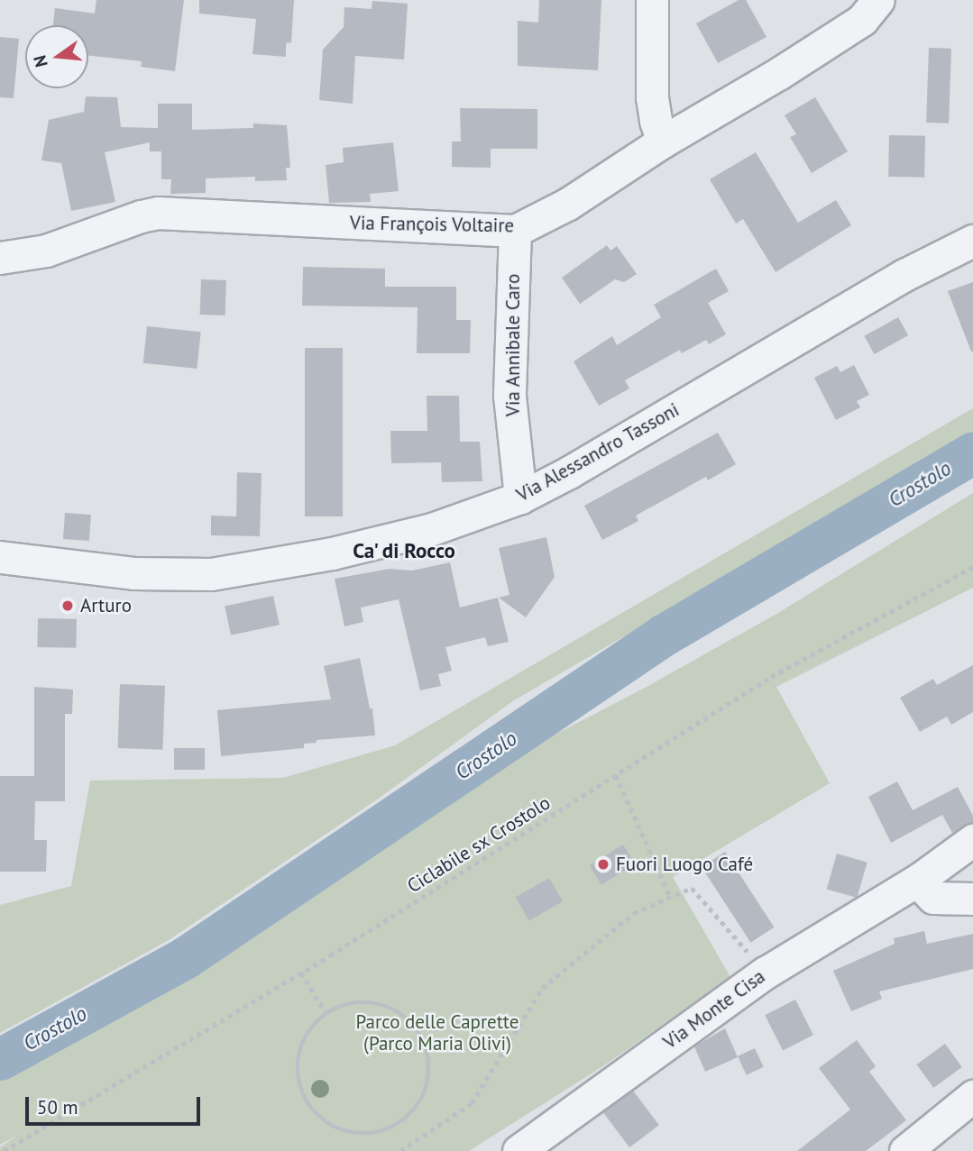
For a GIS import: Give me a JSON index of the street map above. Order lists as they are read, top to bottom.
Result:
{
  "streets": {
    "street": [
      "Via François Voltaire",
      "Via Annibale Caro",
      "Via Alessandro Tassoni",
      "Via Monte Cisa"
    ],
    "path": ["Ciclabile sx Crostolo"]
  },
  "crossings": [
    ["Via François Voltaire", "Via Annibale Caro"],
    ["Via Annibale Caro", "Via Alessandro Tassoni"]
  ],
  "districts": ["Ca' di Rocco"],
  "water": ["Crostolo"],
  "parks": ["Parco delle Caprette (Parco Maria Olivi)"],
  "places": ["Arturo", "Fuori Luogo Café"],
  "scale_bar": "50 m",
  "north": "left"
}
